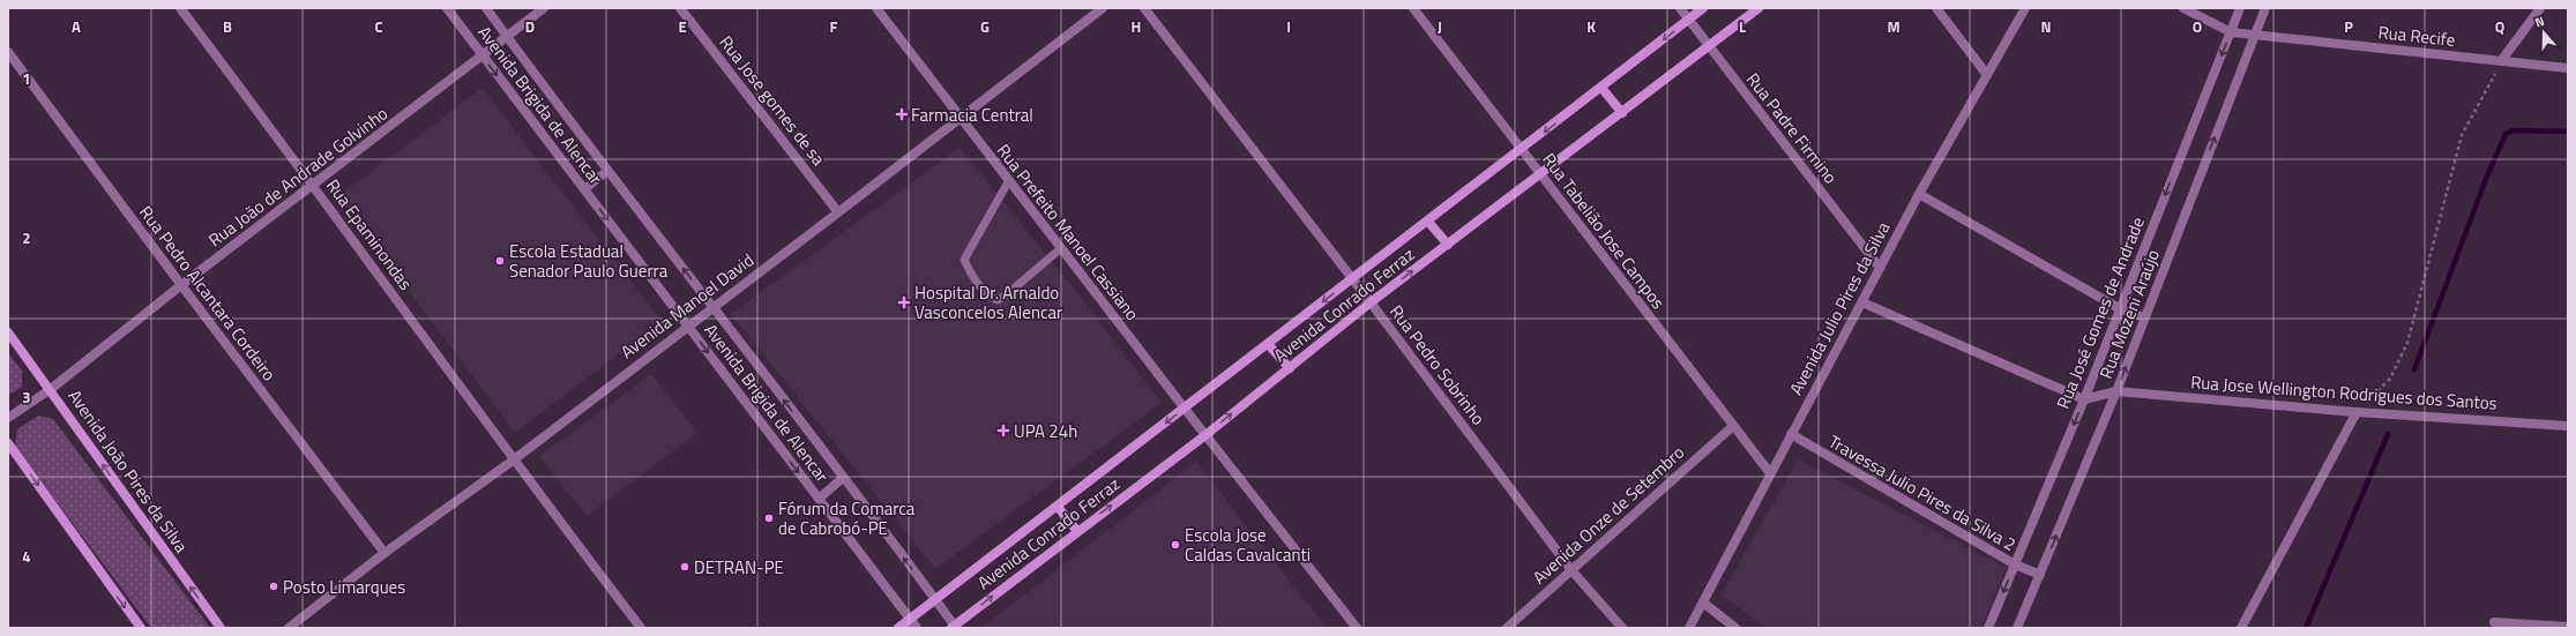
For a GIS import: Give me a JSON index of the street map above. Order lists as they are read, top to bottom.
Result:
{
  "streets": {
    "street": [
      "Rua Recife",
      "Rua Jose gomes de sa",
      "Avenida Brigida de Alencar",
      "Rua Padre Firmino",
      "Rua João de Andrade Golvinho",
      "Rua Tabelião Jose Campos",
      "Rua Prefeito Manoel Cassiano",
      "Rua Epaminondas",
      "Rua Pedro Alcantara Cordeiro",
      "Avenida Conrado Ferraz",
      "Avenida Manoel David",
      "Avenida Julio Pires da Silva",
      "Rua José Gomes de Andrade",
      "Rua Mozeni Araújo",
      "Rua Pedro Sobrinho",
      "Rua Jose Wellington Rodrigues dos Santos",
      "Avenida João Pires da Silva",
      "Travessa Julio Pires da Silva 2",
      "Avenida Onze de Setembro"
    ]
  },
  "crossings": [
    ["Rua Recife", "Rua José Gomes de Andrade"],
    ["Rua Recife", "Rua Mozeni Araújo"],
    ["Rua Jose gomes de sa", "Avenida Manoel David"],
    ["Avenida Brigida de Alencar", "Rua João de Andrade Golvinho"],
    ["Avenida Brigida de Alencar", "Avenida Conrado Ferraz"],
    ["Avenida Brigida de Alencar", "Avenida Manoel David"],
    ["Rua Padre Firmino", "Avenida Conrado Ferraz"],
    ["Rua Padre Firmino", "Avenida Julio Pires da Silva"],
    ["Rua João de Andrade Golvinho", "Rua Epaminondas"],
    ["Rua João de Andrade Golvinho", "Rua Pedro Alcantara Cordeiro"],
    ["Rua João de Andrade Golvinho", "Avenida João Pires da Silva"],
    ["Rua Tabelião Jose Campos", "Avenida Conrado Ferraz"],
    ["Rua Tabelião Jose Campos", "Avenida Julio Pires da Silva"],
    ["Rua Tabelião Jose Campos", "Avenida Onze de Setembro"],
    ["Rua Prefeito Manoel Cassiano", "Avenida Conrado Ferraz"],
    ["Rua Prefeito Manoel Cassiano", "Avenida Manoel David"],
    ["Rua Epaminondas", "Avenida Manoel David"],
    ["Rua Pedro Alcantara Cordeiro", "Avenida Manoel David"],
    ["Avenida Conrado Ferraz", "Rua Pedro Sobrinho"],
    ["Avenida Julio Pires da Silva", "Travessa Julio Pires da Silva 2"],
    ["Rua José Gomes de Andrade", "Rua Jose Wellington Rodrigues dos Santos"],
    ["Rua José Gomes de Andrade", "Travessa Julio Pires da Silva 2"],
    ["Rua Mozeni Araújo", "Rua Jose Wellington Rodrigues dos Santos"],
    ["Rua Mozeni Araújo", "Travessa Julio Pires da Silva 2"],
    ["Rua Pedro Sobrinho", "Avenida Onze de Setembro"]
  ],
  "one_way": ["Rua José Gomes de Andrade", "Rua Mozeni Araújo"],
  "places": {
    "health": ["Farmacia Central", "Hospital Dr. Arnaldo Vasconcelos Alencar", "UPA 24h"],
    "other": [
      "Escola Estadual Senador Paulo Guerra",
      "Fórum da Comarca de Cabrobó-PE",
      "Escola Jose Caldas Cavalcanti",
      "DETRAN-PE",
      "Posto Limarques"
    ]
  },
  "north": "top",
  "grid": {
    "columns": [
      "A",
      "B",
      "C",
      "D",
      "E",
      "F",
      "G",
      "H",
      "I",
      "J",
      "K",
      "L",
      "M",
      "N",
      "O",
      "P",
      "Q"
    ],
    "rows": [
      "1",
      "2",
      "3",
      "4"
    ]
  }
}
